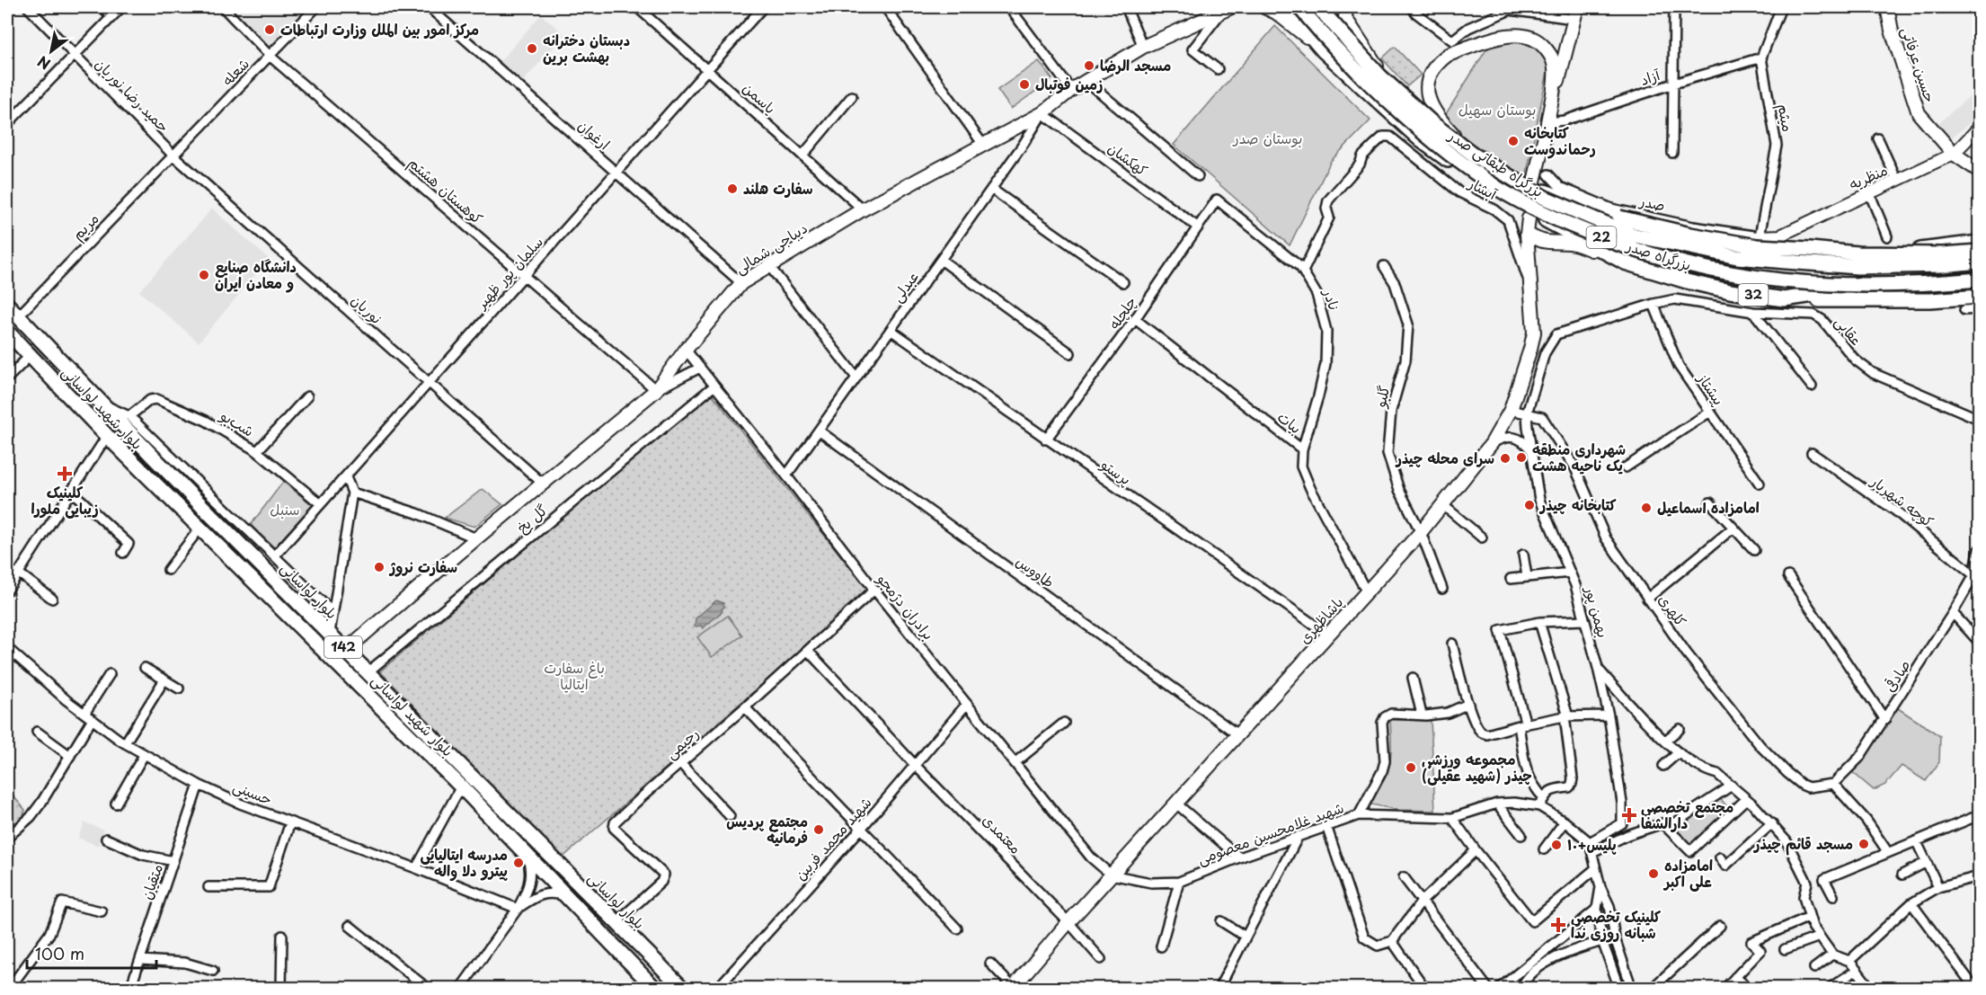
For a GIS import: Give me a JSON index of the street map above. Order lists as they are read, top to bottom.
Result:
{
  "streets": {
    "main road": [
      "حسین عرفاتی",
      "بزرگراه طبقاتی صدر",
      "22",
      "دیباجی شمالی",
      "بزرگراه صدر",
      "32",
      "بلوار شهید لواسانی",
      "بلوار لواسانی",
      "پاشاظهری",
      "142"
    ],
    "street": [
      "شعله",
      "آزاد",
      "حمید رضا نوریان",
      "یاسمن",
      "میثم",
      "ارغوان",
      "کهکشان",
      "منظریه",
      "آبشار",
      "کوهستان هشتم",
      "صدر",
      "مریم",
      "سلمان پور ظهیر",
      "عبدلی",
      "نادر",
      "نوریان",
      "چلچله",
      "عقابی",
      "پیشتاز",
      "گلبو",
      "بیات",
      "شب‌بو",
      "پرستو",
      "کوچه شهریار",
      "گل یخ",
      "طاووس",
      "برادران دژمجو",
      "کلهری",
      "بهمن پور",
      "صادقی",
      "رحیمی",
      "حسینی",
      "شهید غلامحسین معصومی",
      "معتمدی",
      "شهید محمد فربین",
      "متقیان"
    ]
  },
  "crossings": [
    ["حسین عرفاتی", "منظریه"],
    ["شعله", "حمید رضا نوریان"],
    ["شعله", "کوهستان هشتم"],
    ["شعله", "مریم"],
    ["شعله", "نوریان"],
    ["آزاد", "میثم"],
    ["آزاد", "بزرگراه صدر"],
    ["حمید رضا نوریان", "مریم"],
    ["حمید رضا نوریان", "نوریان"],
    ["یاسمن", "دیباجی شمالی"],
    ["یاسمن", "سلمان پور ظهیر"],
    ["میثم", "منظریه"],
    ["میثم", "صدر"],
    ["ارغوان", "دیباجی شمالی"],
    ["ارغوان", "سلمان پور ظهیر"],
    ["کهکشان", "دیباجی شمالی"],
    ["کهکشان", "عبدلی"],
    ["کهکشان", "چلچله"],
    ["بزرگراه طبقاتی صدر", "بزرگراه صدر"],
    ["منظریه", "صدر"],
    ["آبشار", "نادر"],
    ["آبشار", "پاشاظهری"],
    ["کوهستان هشتم", "دیباجی شمالی"],
    ["کوهستان هشتم", "سلمان پور ظهیر"],
    ["مریم", "نوریان"],
    ["مریم", "بلوار لواسانی"],
    ["دیباجی شمالی", "عبدلی"],
    ["دیباجی شمالی", "نوریان"],
    ["دیباجی شمالی", "بلوار لواسانی"],
    ["دیباجی شمالی", "برادران دژمجو"],
    ["بزرگراه صدر", "پاشاظهری"],
    ["سلمان پور ظهیر", "نوریان"],
    ["سلمان پور ظهیر", "شب‌بو"],
    ["عبدلی", "پرستو"],
    ["عبدلی", "طاووس"],
    ["عبدلی", "برادران دژمجو"],
    ["نادر", "چلچله"],
    ["نادر", "بیات"],
    ["چلچله", "بیات"],
    ["چلچله", "پرستو"],
    ["عقابی", "پیشتاز"],
    ["گلبو", "پاشاظهری"],
    ["بیات", "پاشاظهری"],
    ["پرستو", "پاشاظهری"],
    ["کوچه شهریار", "صادقی"],
    ["گل یخ", "بلوار لواسانی"],
    ["گل یخ", "برادران دژمجو"],
    ["طاووس", "پاشاظهری"],
    ["بلوار لواسانی", "رحیمی"],
    ["برادران دژمجو", "پاشاظهری"],
    ["برادران دژمجو", "رحیمی"],
    ["برادران دژمجو", "شهید غلامحسین معصومی"],
    ["برادران دژمجو", "شهید محمد فربین"],
    ["کلهری", "بهمن پور"],
    ["کلهری", "پاشاظهری"],
    ["کلهری", "صادقی"],
    ["پاشاظهری", "شهید غلامحسین معصومی"],
    ["پاشاظهری", "معتمدی"],
    ["رحیمی", "معتمدی"],
    ["حسینی", "متقیان"],
    ["معتمدی", "شهید محمد فربین"]
  ],
  "parks": [
    "بوستان سهیل",
    "بوستان صدر",
    "سنبل",
    "باغ سفارت ایتالیا"
  ],
  "places": {
    "other": [
      "مرکز امور بین الملل وزارت ارتباطات",
      "دبستان دخترانه بهشت برین",
      "مسجد الرضا",
      "زمین فوتبال",
      "کتابخانه رحماندوست",
      "سفارت هلند",
      "دانشگاه صنایع و معادن ایران",
      "شهرداری منطقه یک ناحیه هشت",
      "سرای محله چیذر",
      "کتابخانه چیذر",
      "امامزاده اسماعیل",
      "سفارت نروژ",
      "مجموعه ورزشی چیذر (شهید عقیلی)",
      "مجتمع پردیس فرمانیه",
      "مسجد قائم چیذر",
      "پلیس+۱۰",
      "مدرسه ایتالیایی پیترو دلا واله",
      "امامزاده علی اکبر"
    ],
    "health": ["کلینیک زیبایی ملورا", "مجتمع تخصصی دارالشفا", "کلینیک تخصصی شبانه روزی ندا"]
  },
  "scale_bar": "100 m",
  "north": "bottom left"
}
